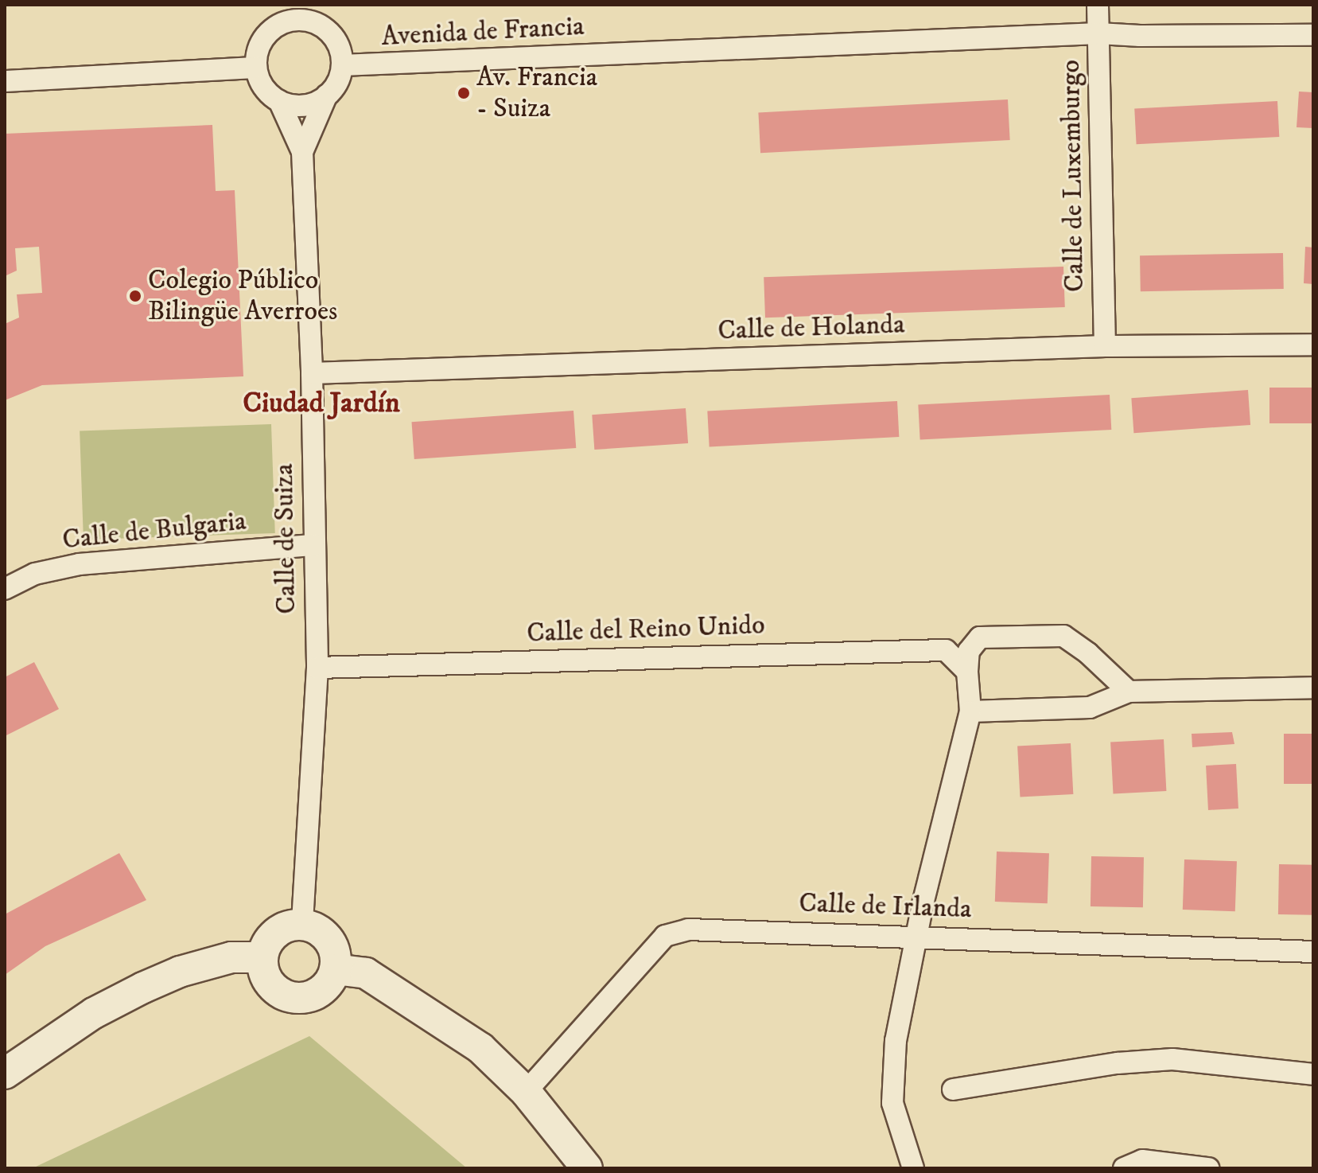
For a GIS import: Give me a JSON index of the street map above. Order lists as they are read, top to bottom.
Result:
{
  "streets": {
    "street": [
      "Avenida de Francia",
      "Calle de Luxemburgo",
      "Calle de Holanda",
      "Calle de Bulgaria",
      "Calle de Suiza",
      "Calle del Reino Unido",
      "Calle de Irlanda"
    ]
  },
  "crossings": [
    ["Avenida de Francia", "Calle de Luxemburgo"],
    ["Calle de Luxemburgo", "Calle de Holanda"],
    ["Calle de Holanda", "Calle de Suiza"],
    ["Calle de Bulgaria", "Calle de Suiza"],
    ["Calle de Suiza", "Calle del Reino Unido"]
  ],
  "districts": ["Ciudad Jardín"],
  "places": ["Av. Francia - Suiza", "Colegio Público Bilingüe Averroes"]
}
